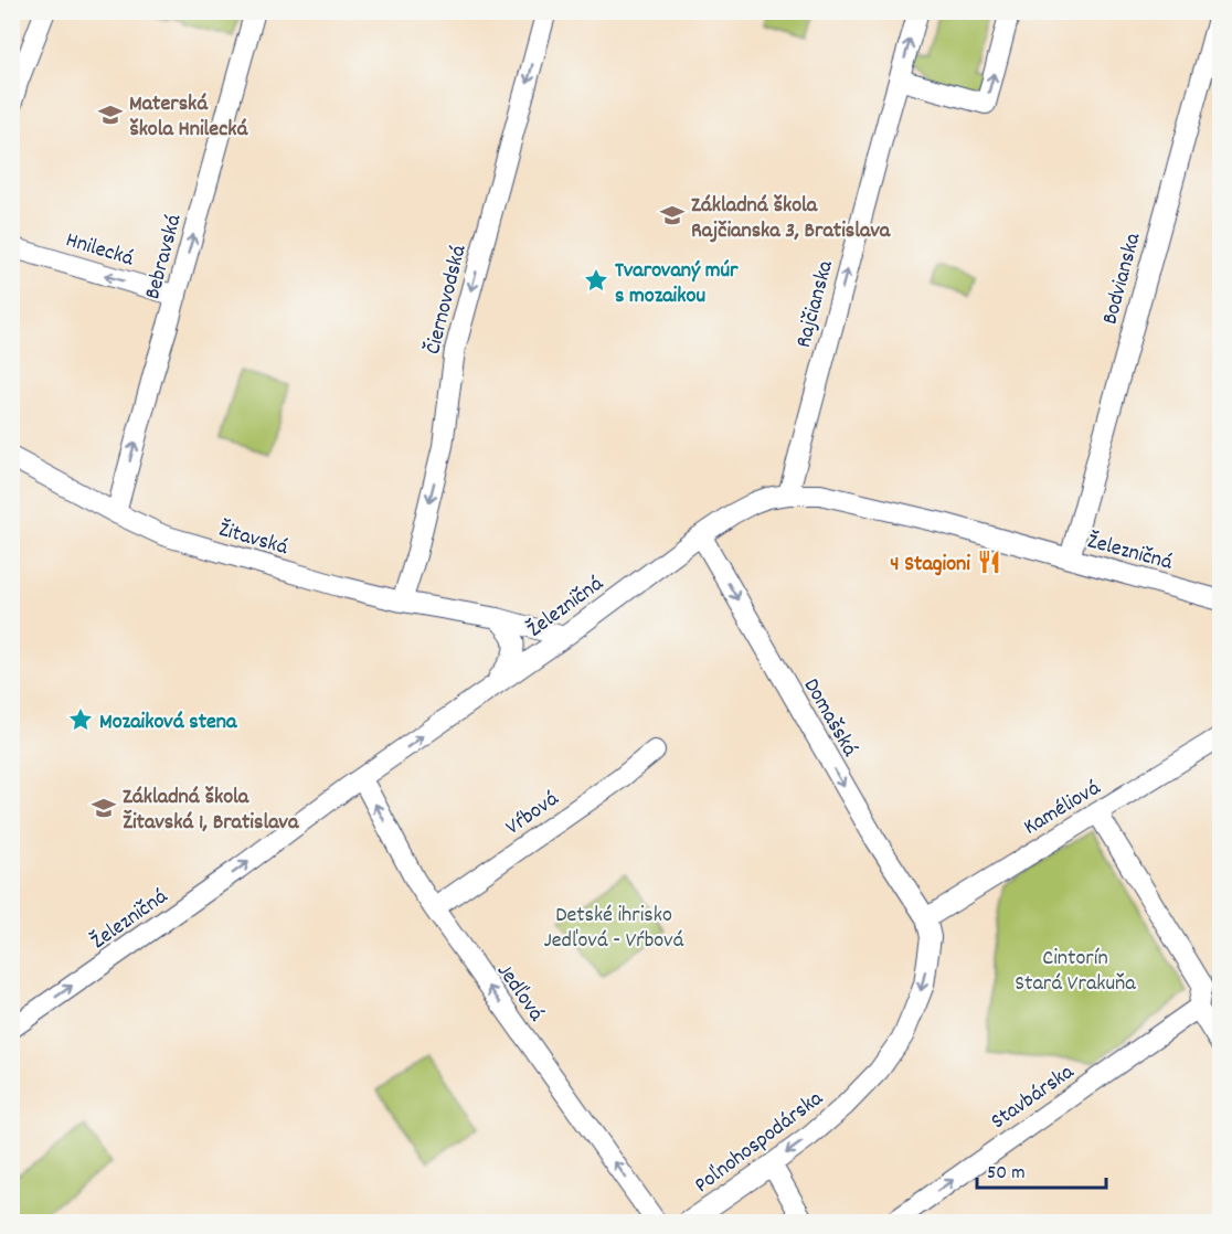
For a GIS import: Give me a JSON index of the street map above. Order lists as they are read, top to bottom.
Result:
{
  "streets": {
    "street": [
      "Hnilecká",
      "Bebravská",
      "Bodvianska",
      "Čiernovodská",
      "Rajčianska",
      "Žitavská",
      "Železničná",
      "Domašská",
      "Kaméliová",
      "Vŕbová",
      "Jedľová",
      "Stavbárska",
      "Poľnohospodárska"
    ]
  },
  "crossings": [
    ["Hnilecká", "Bebravská"],
    ["Bebravská", "Žitavská"],
    ["Bodvianska", "Železničná"],
    ["Čiernovodská", "Žitavská"],
    ["Rajčianska", "Železničná"],
    ["Žitavská", "Železničná"],
    ["Železničná", "Domašská"],
    ["Železničná", "Jedľová"],
    ["Domašská", "Kaméliová"],
    ["Domašská", "Poľnohospodárska"],
    ["Kaméliová", "Poľnohospodárska"],
    ["Vŕbová", "Jedľová"]
  ],
  "one_way": [
    "Hnilecká",
    "Bebravská",
    "Čiernovodská",
    "Rajčianska",
    "Železničná",
    "Domašská",
    "Jedľová",
    "Stavbárska",
    "Poľnohospodárska"
  ],
  "parks": ["Detské ihrisko Jedľová - Vŕbová", "Cintorín Stará Vrakuňa"],
  "places": {
    "school or university": ["Materská škola Hnilecká", "Základná škola Rajčianska 3, Bratislava", "Základná škola Žitavská 1, Bratislava"],
    "place": ["Tvarovaný múr s mozaikou", "Mozaiková stena"],
    "restaurant": ["4 Stagioni"]
  },
  "scale_bar": "50 m"
}
